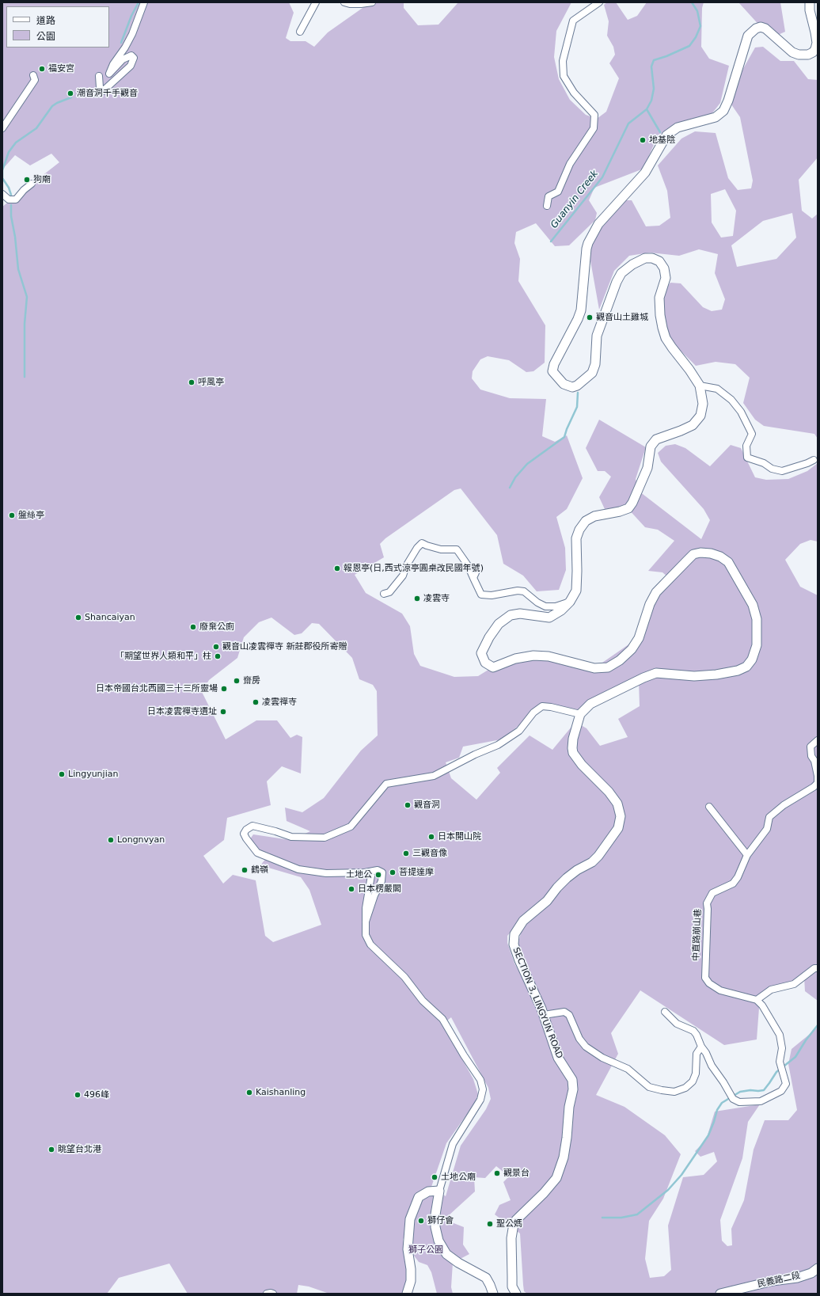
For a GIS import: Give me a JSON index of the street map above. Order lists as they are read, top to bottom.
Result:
{
  "streets": {
    "street": ["中直路崩山巷", "SECTION 3, LINGYUN ROAD", "民義路二段"]
  },
  "water": ["Guanyin Creek"],
  "parks": ["獅子公園"],
  "places": [
    "福安宮",
    "潮音洞千手觀音",
    "地基陰",
    "狗廟",
    "觀音山土雞城",
    "呼風亭",
    "盤絲亭",
    "報恩亭(日,西式涼亭圓桌改民國年號)",
    "凌雲寺",
    "Shancaiyan",
    "廢棄公廁",
    "觀音山凌雲禪寺 新莊郡役所寄贈",
    "「期望世界人類和平」柱",
    "齋房",
    "日本帝國台北西國三十三所靈場",
    "凌雲禪寺",
    "日本凌雲禪寺遺址",
    "Lingyunjian",
    "觀音洞",
    "日本開山院",
    "Longnvyan",
    "三觀音像",
    "鶴嶺",
    "菩提達摩",
    "土地公",
    "日本楞嚴閣",
    "Kaishanling",
    "496峰",
    "眺望台北港",
    "觀景台",
    "土地公廟",
    "獅仔會",
    "聖公媽"
  ],
  "legend": ["道路", "公園"]
}
